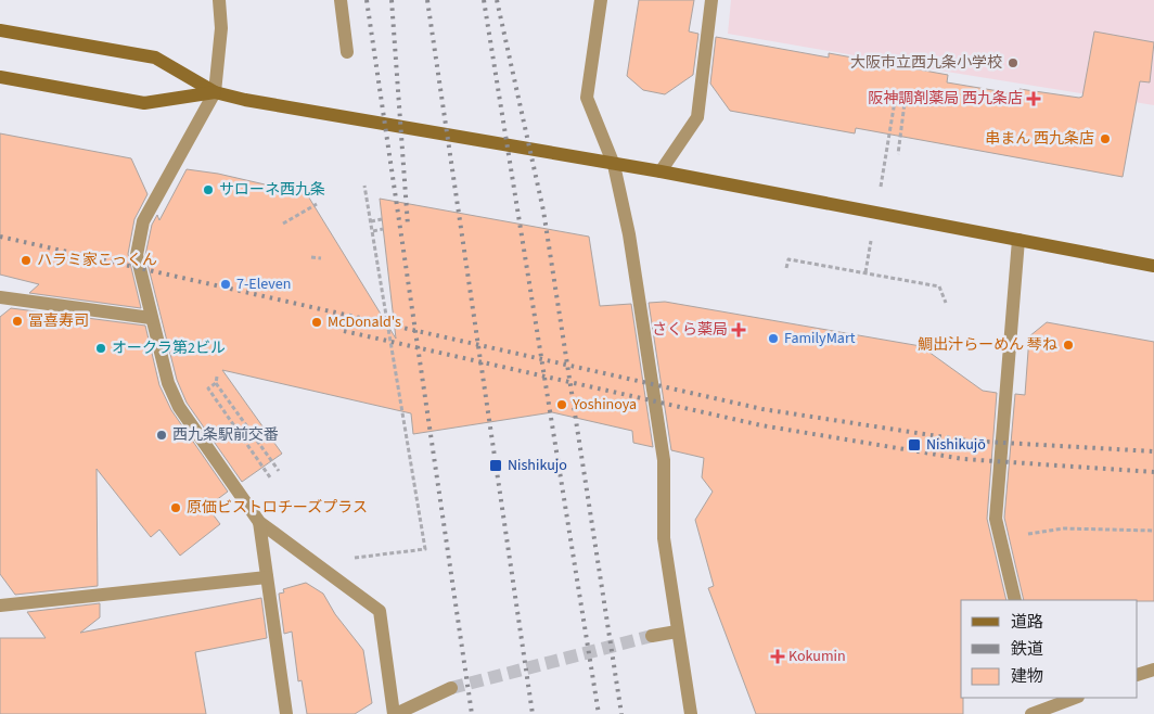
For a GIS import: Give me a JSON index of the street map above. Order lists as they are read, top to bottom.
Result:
{
  "places": {
    "other": [
      "大阪市立西九条小学校",
      "串まん 西九条店",
      "サローネ西九条",
      "ハラミ家こっくん",
      "7-Eleven",
      "冨喜寿司",
      "McDonald's",
      "FamilyMart",
      "鯛出汁らーめん 琴ね",
      "オークラ第2ビル",
      "Yoshinoya",
      "西九条駅前交番",
      "原価ビストロチーズプラス"
    ],
    "health": ["阪神調剤薬局 西九条店", "さくら薬局", "Kokumin"],
    "transit": ["Nishikujō", "Nishikujo"]
  },
  "legend": ["道路", "鉄道", "建物"]
}
